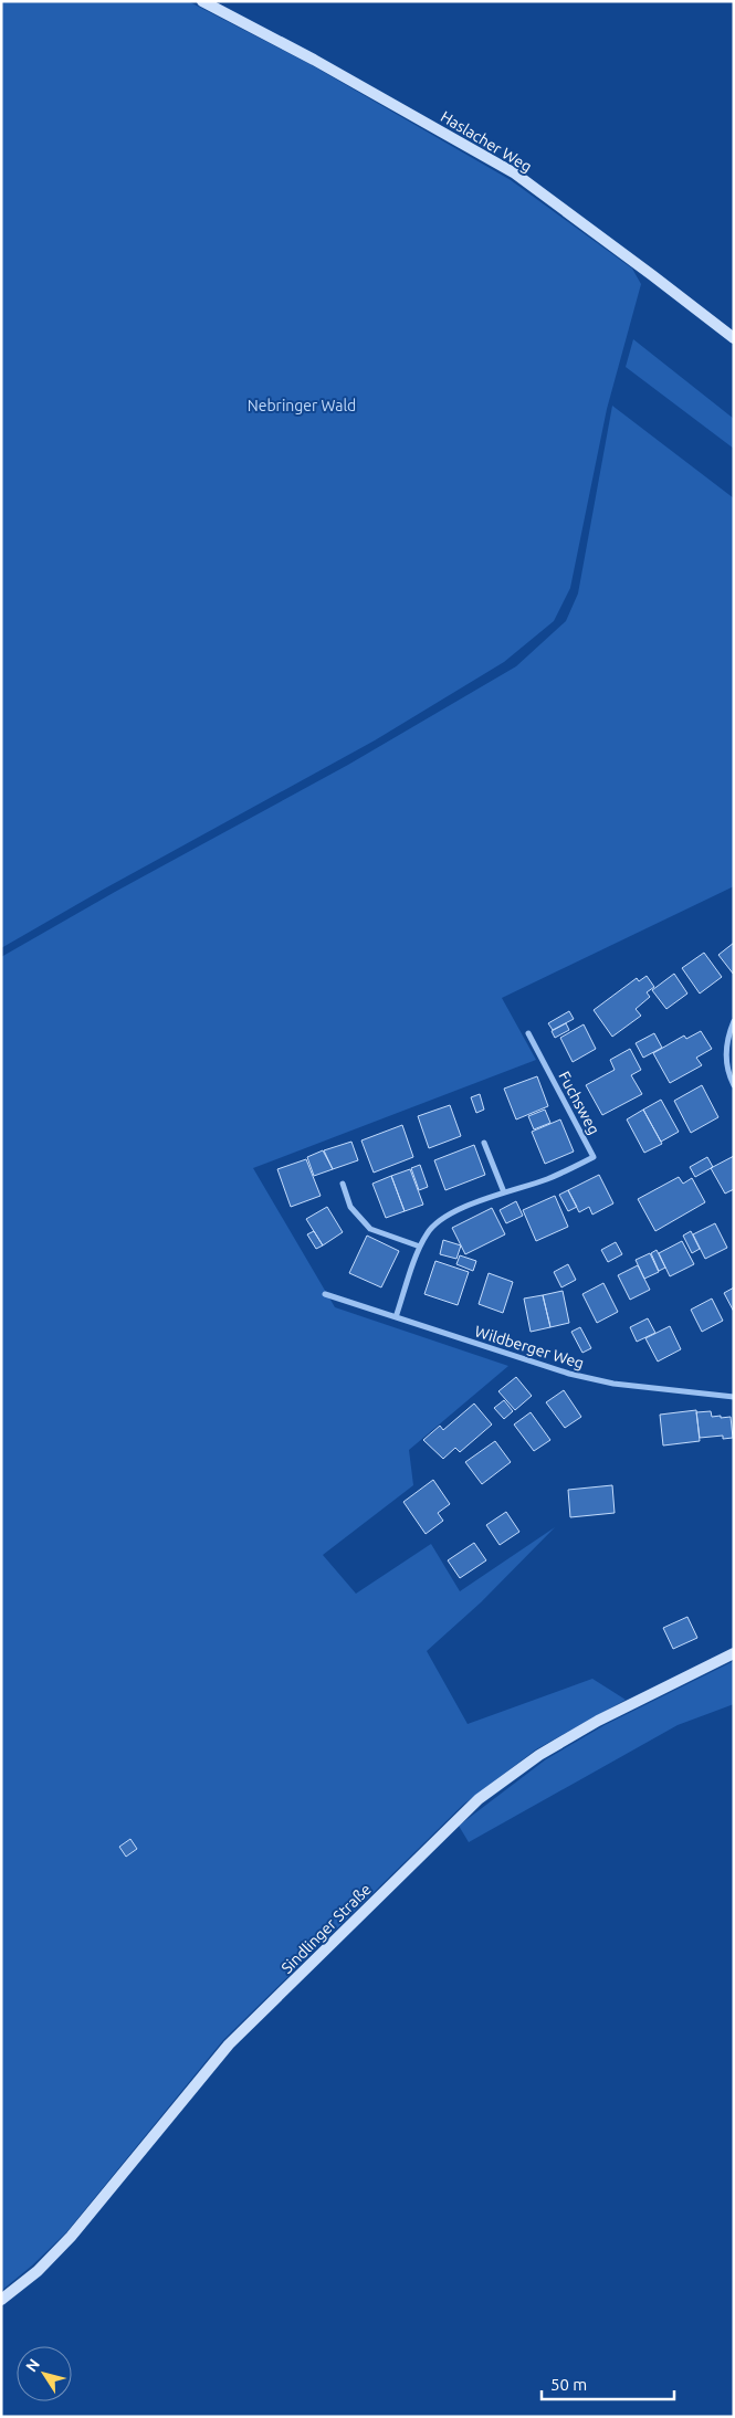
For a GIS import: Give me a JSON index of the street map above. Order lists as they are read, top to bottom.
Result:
{
  "streets": {
    "street": [
      "Haslacher Weg",
      "Fuchsweg",
      "Wildberger Weg",
      "Sindlinger Straße"
    ]
  },
  "crossings": [
    ["Fuchsweg", "Wildberger Weg"]
  ],
  "parks": ["Nebringer Wald"],
  "scale_bar": "50 m",
  "north": "top left"
}
